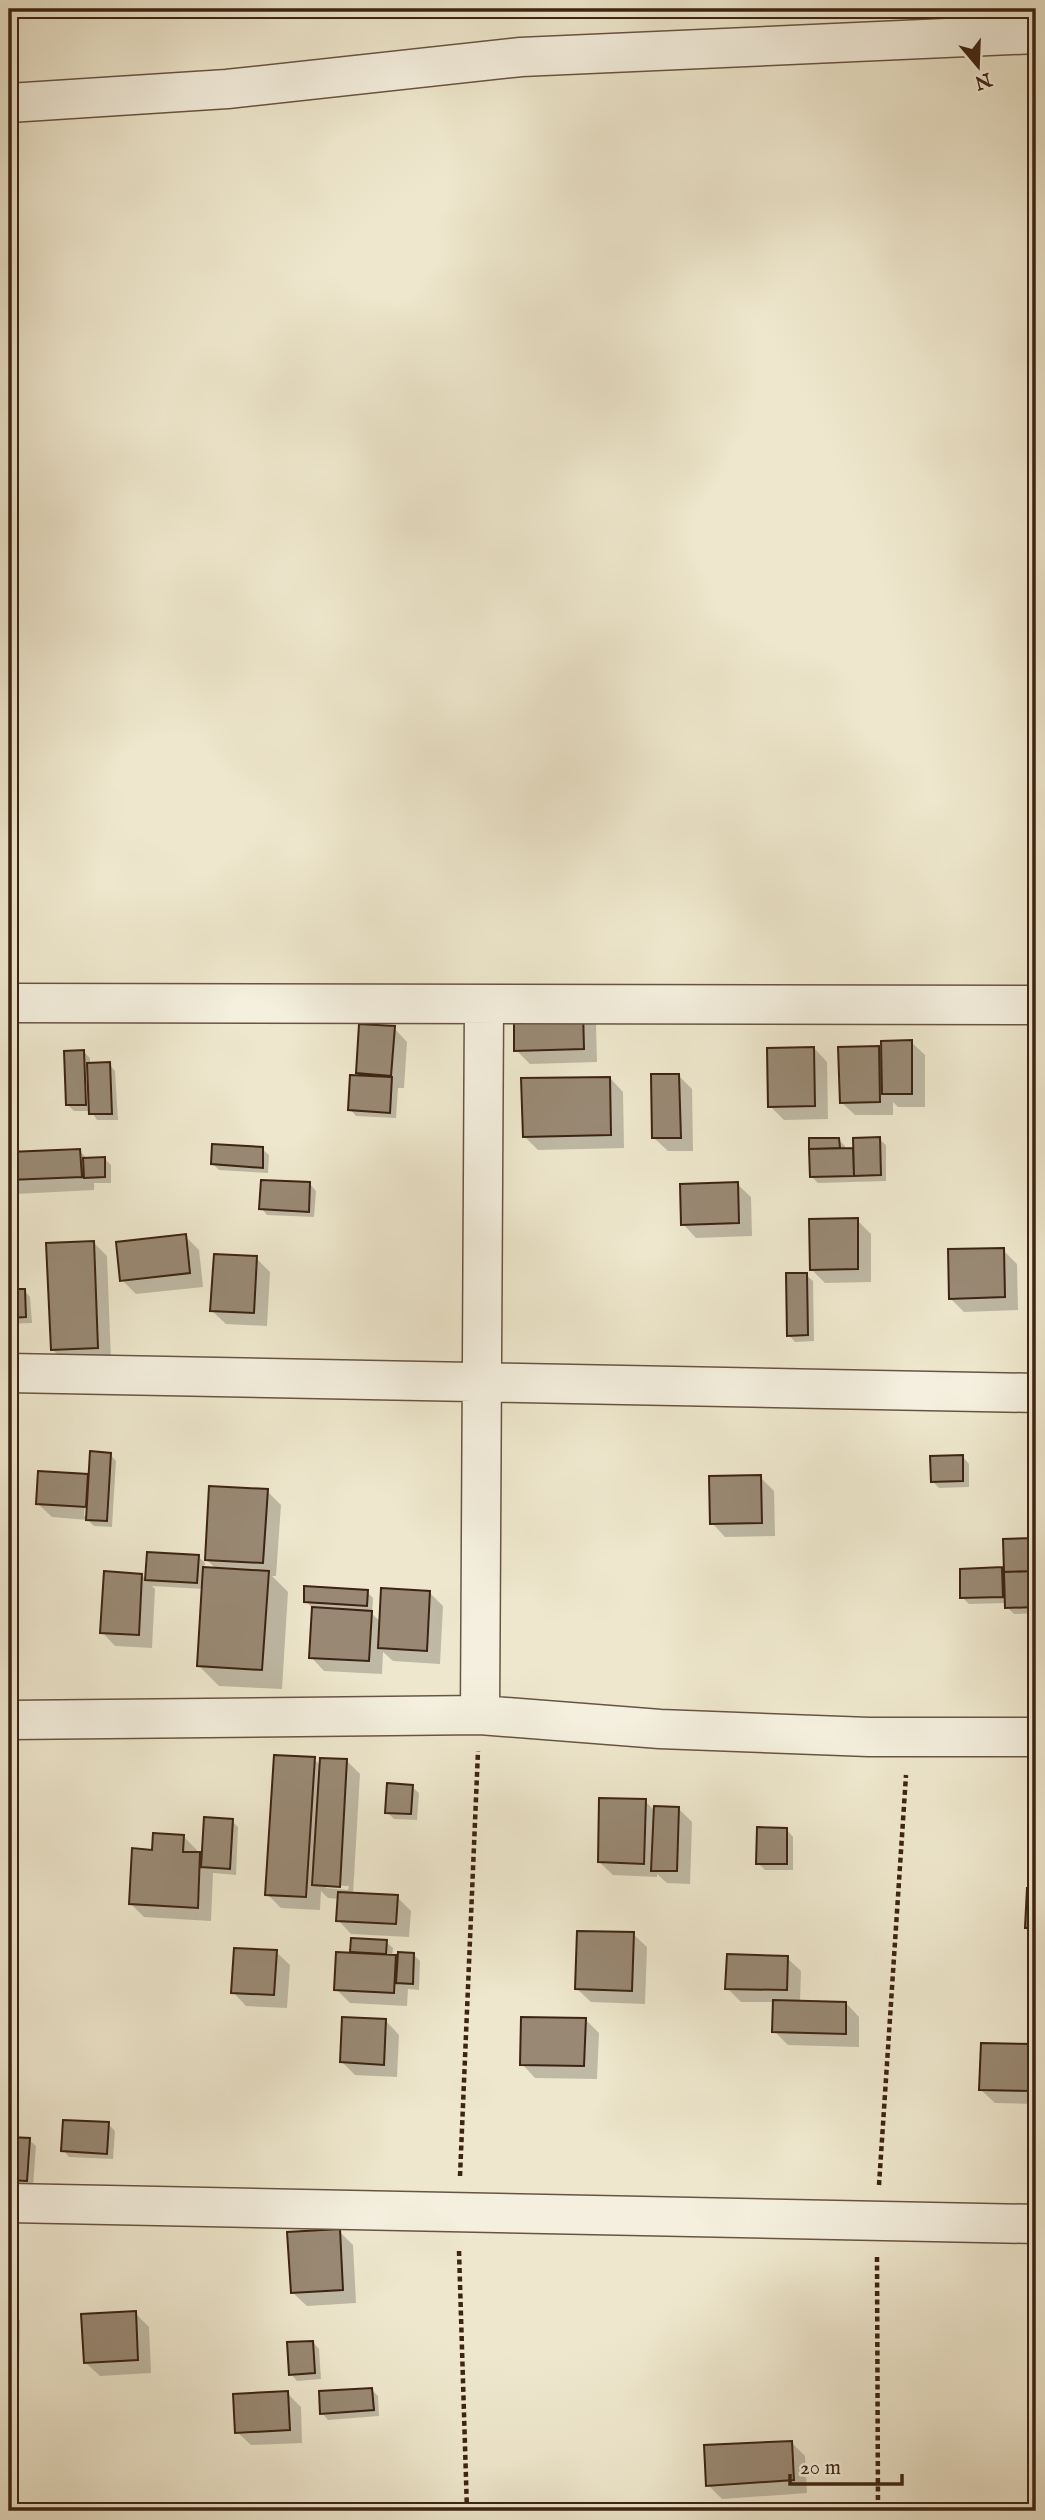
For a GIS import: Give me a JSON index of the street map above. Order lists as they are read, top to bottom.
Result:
{
  "scale_bar": "20 m",
  "north": "bottom"
}
